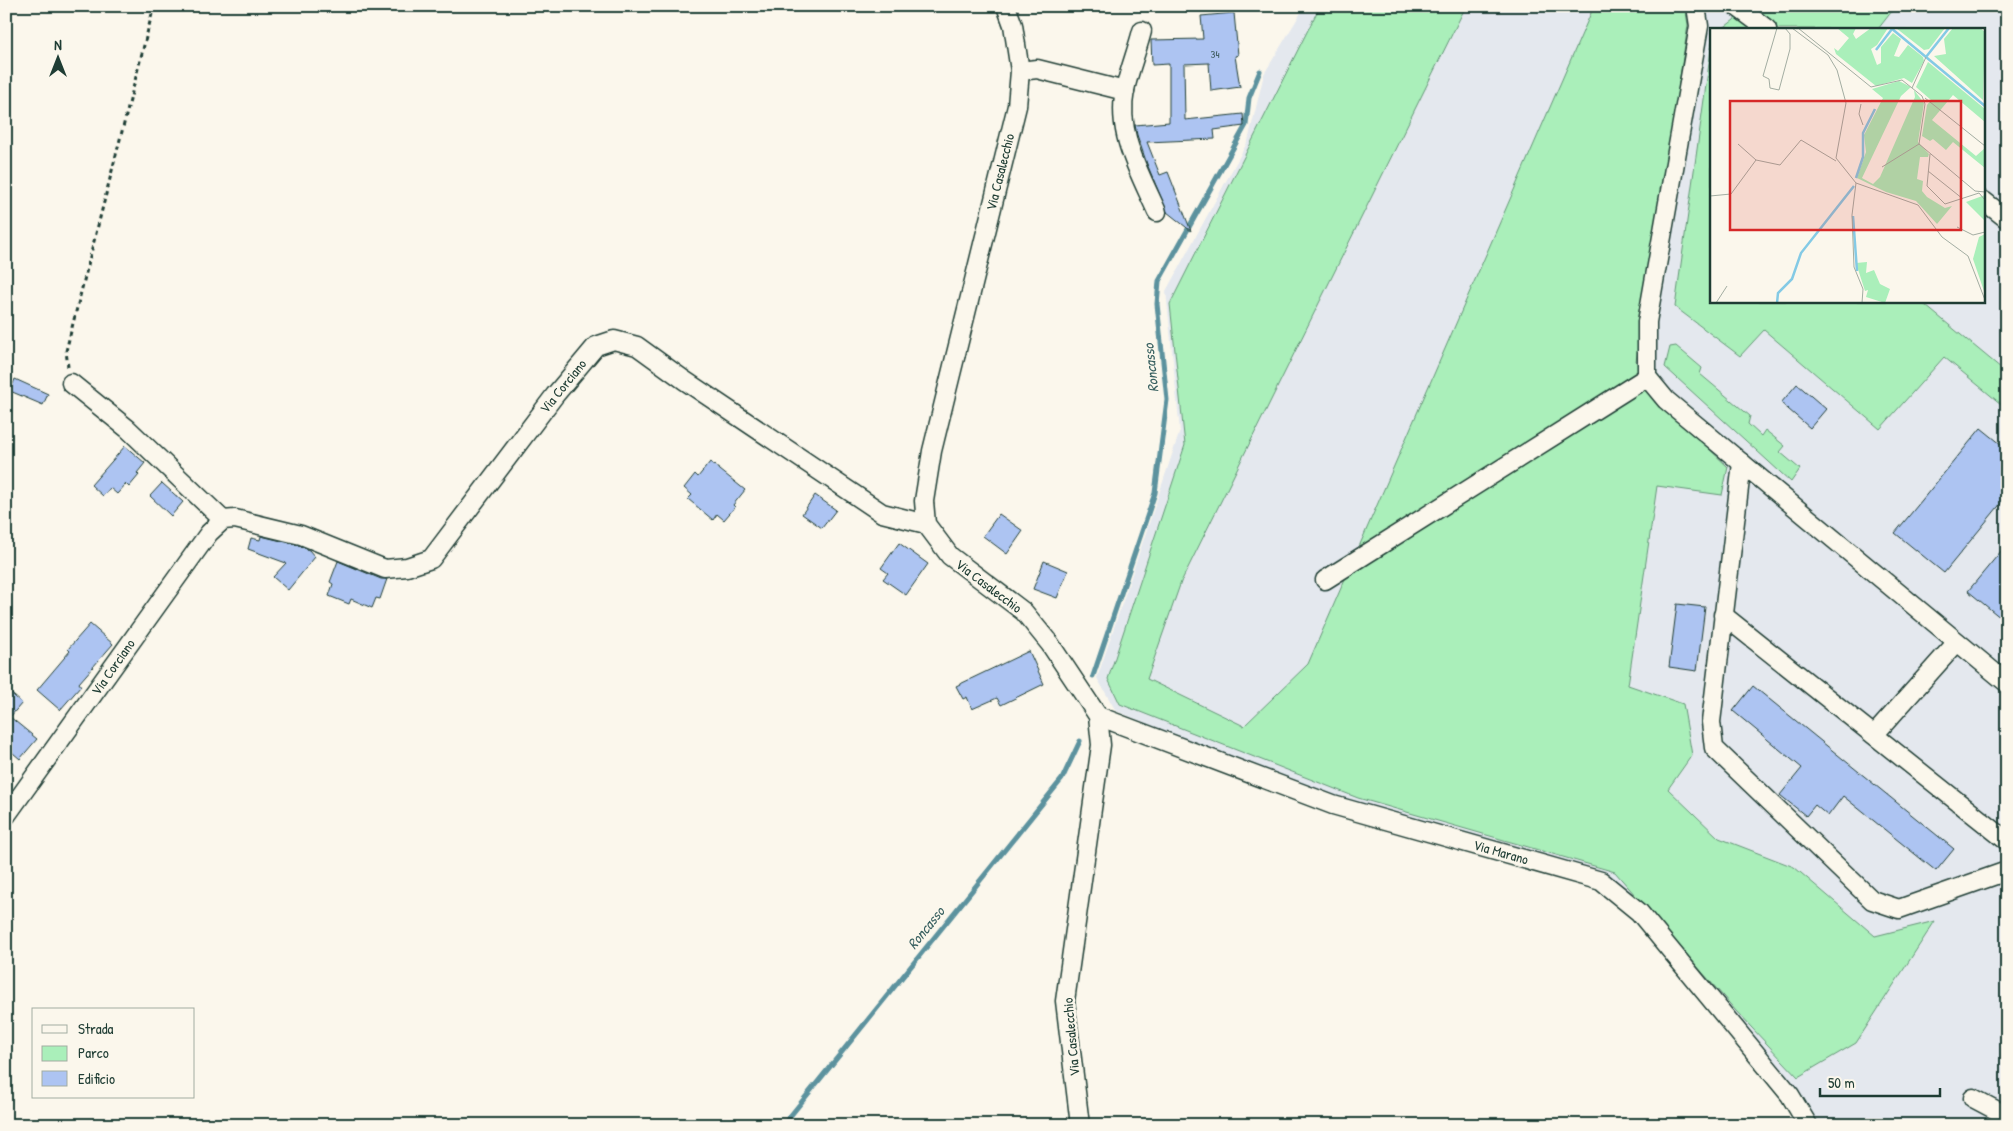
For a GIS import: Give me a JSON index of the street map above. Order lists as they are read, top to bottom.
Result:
{
  "streets": {
    "street": ["Via Casalecchio", "Via Corciano", "Via Marano"]
  },
  "crossings": [
    ["Via Casalecchio", "Via Corciano"],
    ["Via Casalecchio", "Via Marano"]
  ],
  "water": ["Roncasso"],
  "house_numbers": ["34"],
  "legend": ["Strada", "Parco", "Edificio"],
  "scale_bar": "50 m",
  "north": "top"
}
